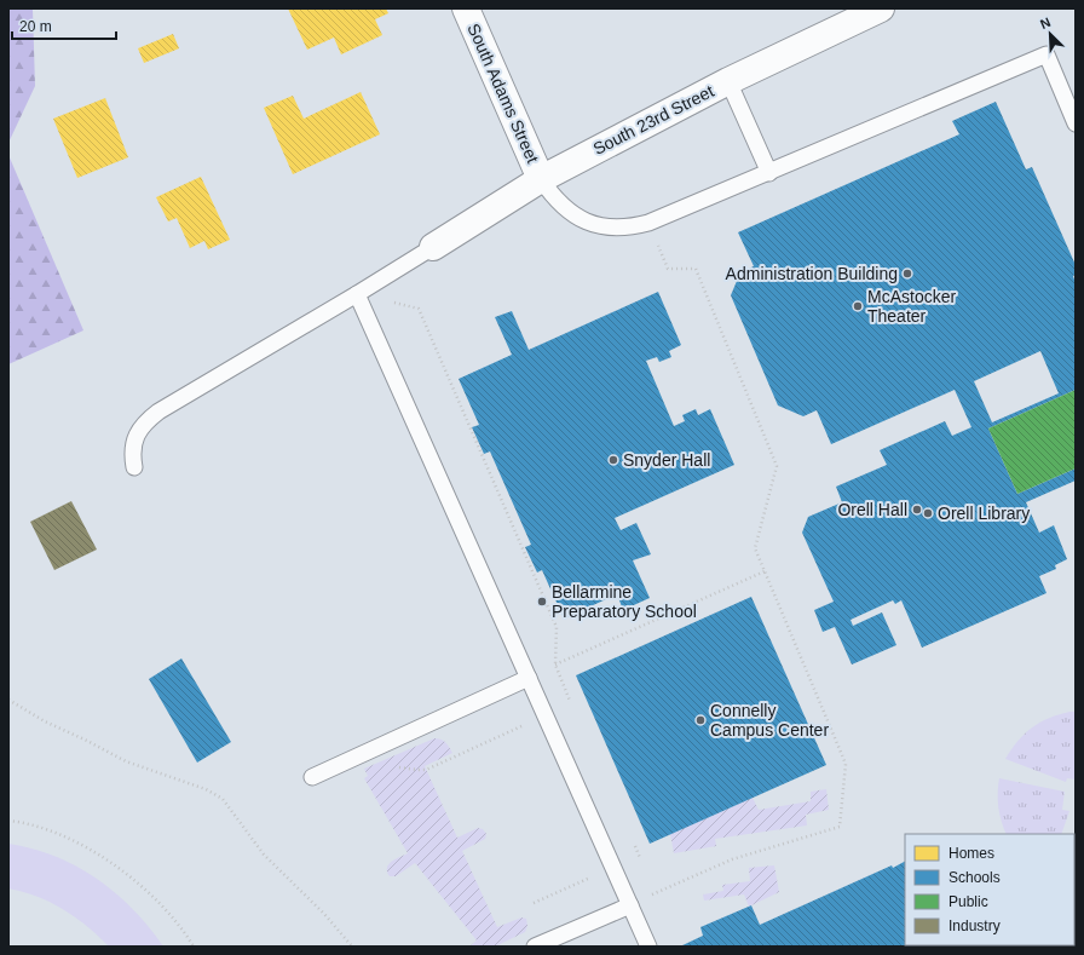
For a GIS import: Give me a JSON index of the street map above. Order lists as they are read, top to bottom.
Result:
{
  "streets": {
    "street": ["South Adams Street", "South 23rd Street"]
  },
  "crossings": [
    ["South Adams Street", "South 23rd Street"]
  ],
  "places": [
    "Administration Building",
    "McAstocker Theater",
    "Snyder Hall",
    "Orell Hall",
    "Orell Library",
    "Bellarmine Preparatory School",
    "Connelly Campus Center"
  ],
  "legend": [
    "Homes",
    "Schools",
    "Public",
    "Industry"
  ],
  "scale_bar": "20 m",
  "north": "top left"
}
